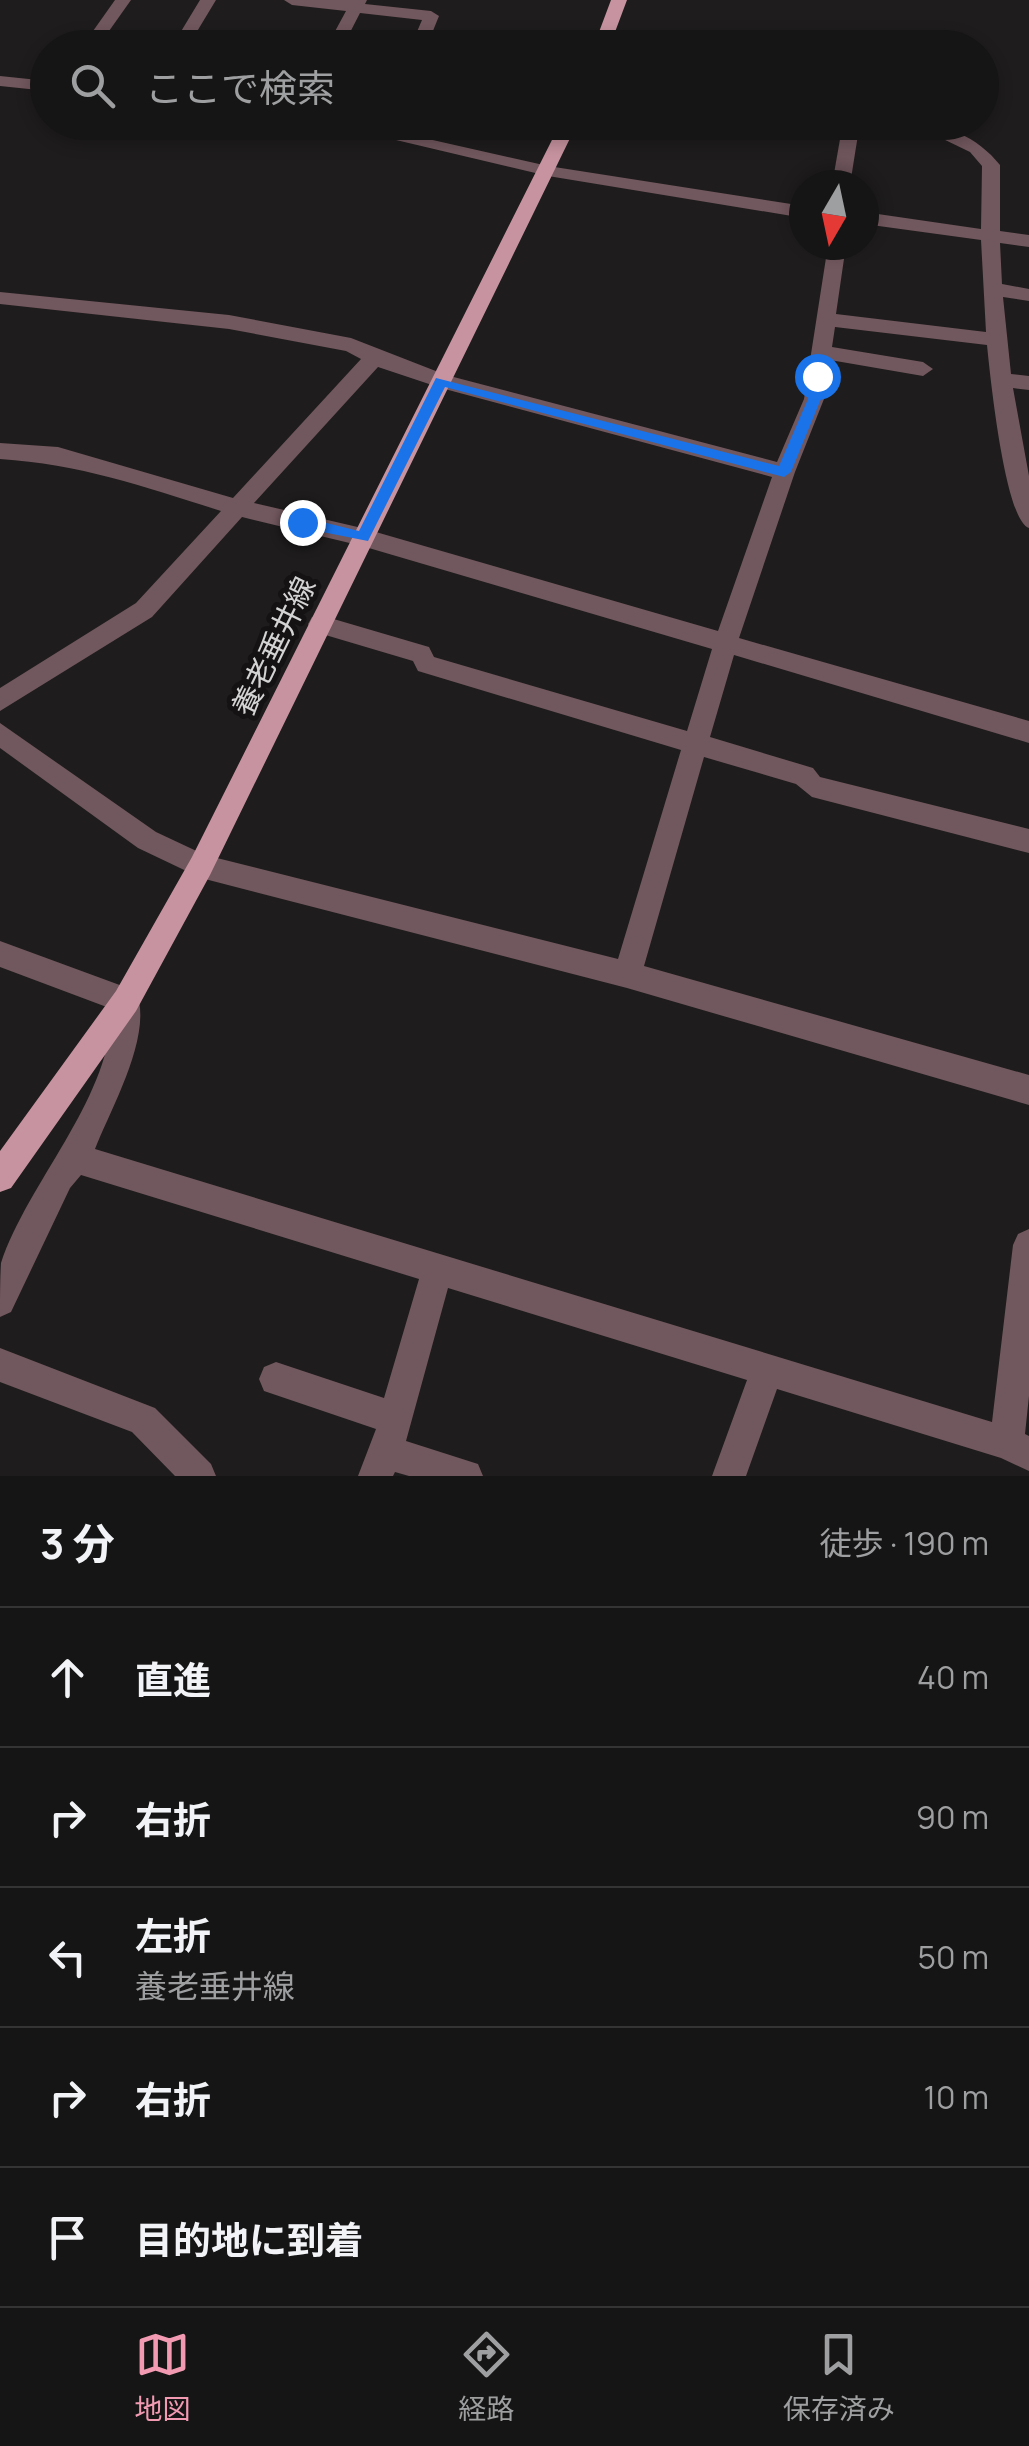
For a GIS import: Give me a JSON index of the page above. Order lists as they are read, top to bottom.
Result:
{
  "streets": {
    "main road": ["養老垂井線"]
  },
  "north": "bottom",
  "page": {
    "search": "ここで検索",
    "heading": ["3 分", "徒歩 · 190 m"],
    "list": [
      ["直進", "40 m"],
      ["右折", "90 m"],
      ["左折", "養老垂井線", "50 m"],
      ["右折", "10 m"],
      "目的地に到着"
    ],
    "nav": ["地図", "経路", "保存済み"]
  }
}
